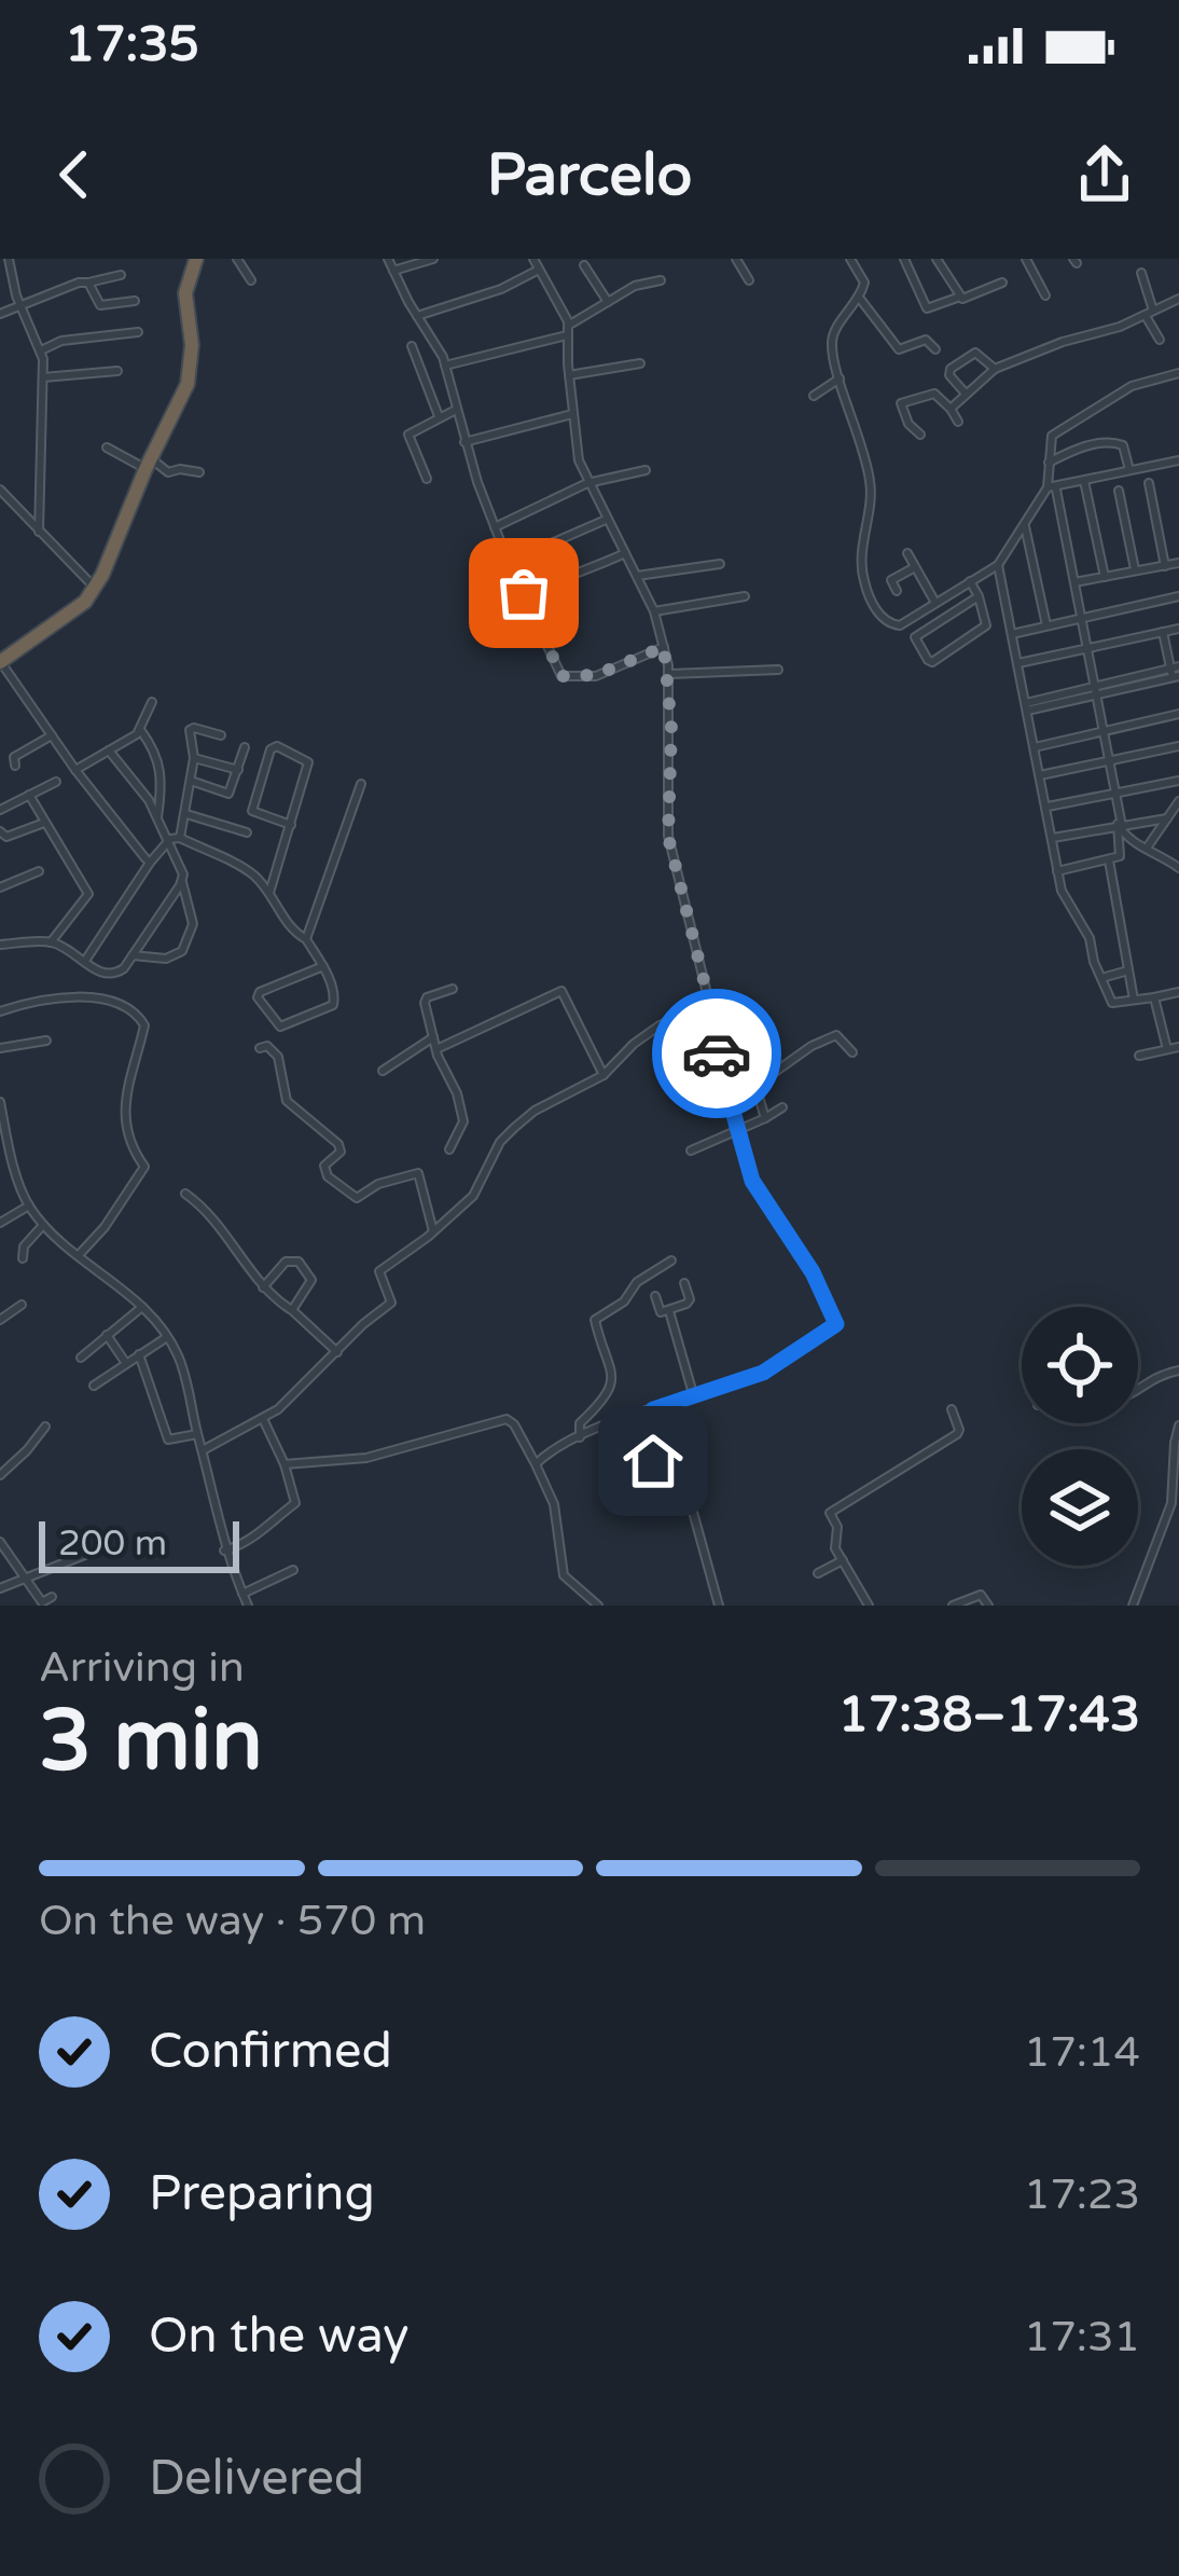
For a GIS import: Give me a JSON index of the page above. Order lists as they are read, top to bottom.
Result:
{
  "scale_bar": "200 m",
  "page": {
    "status": "17:35",
    "header": "Parcelo",
    "scale": "200 m",
    "heading": ["3 min", "Arriving in", "17:38–17:43"],
    "bar": "On the way · 570 m",
    "list": [
      ["Confirmed", "17:14"],
      ["Preparing", "17:23"],
      ["On the way", "17:31"],
      "Delivered"
    ]
  }
}
